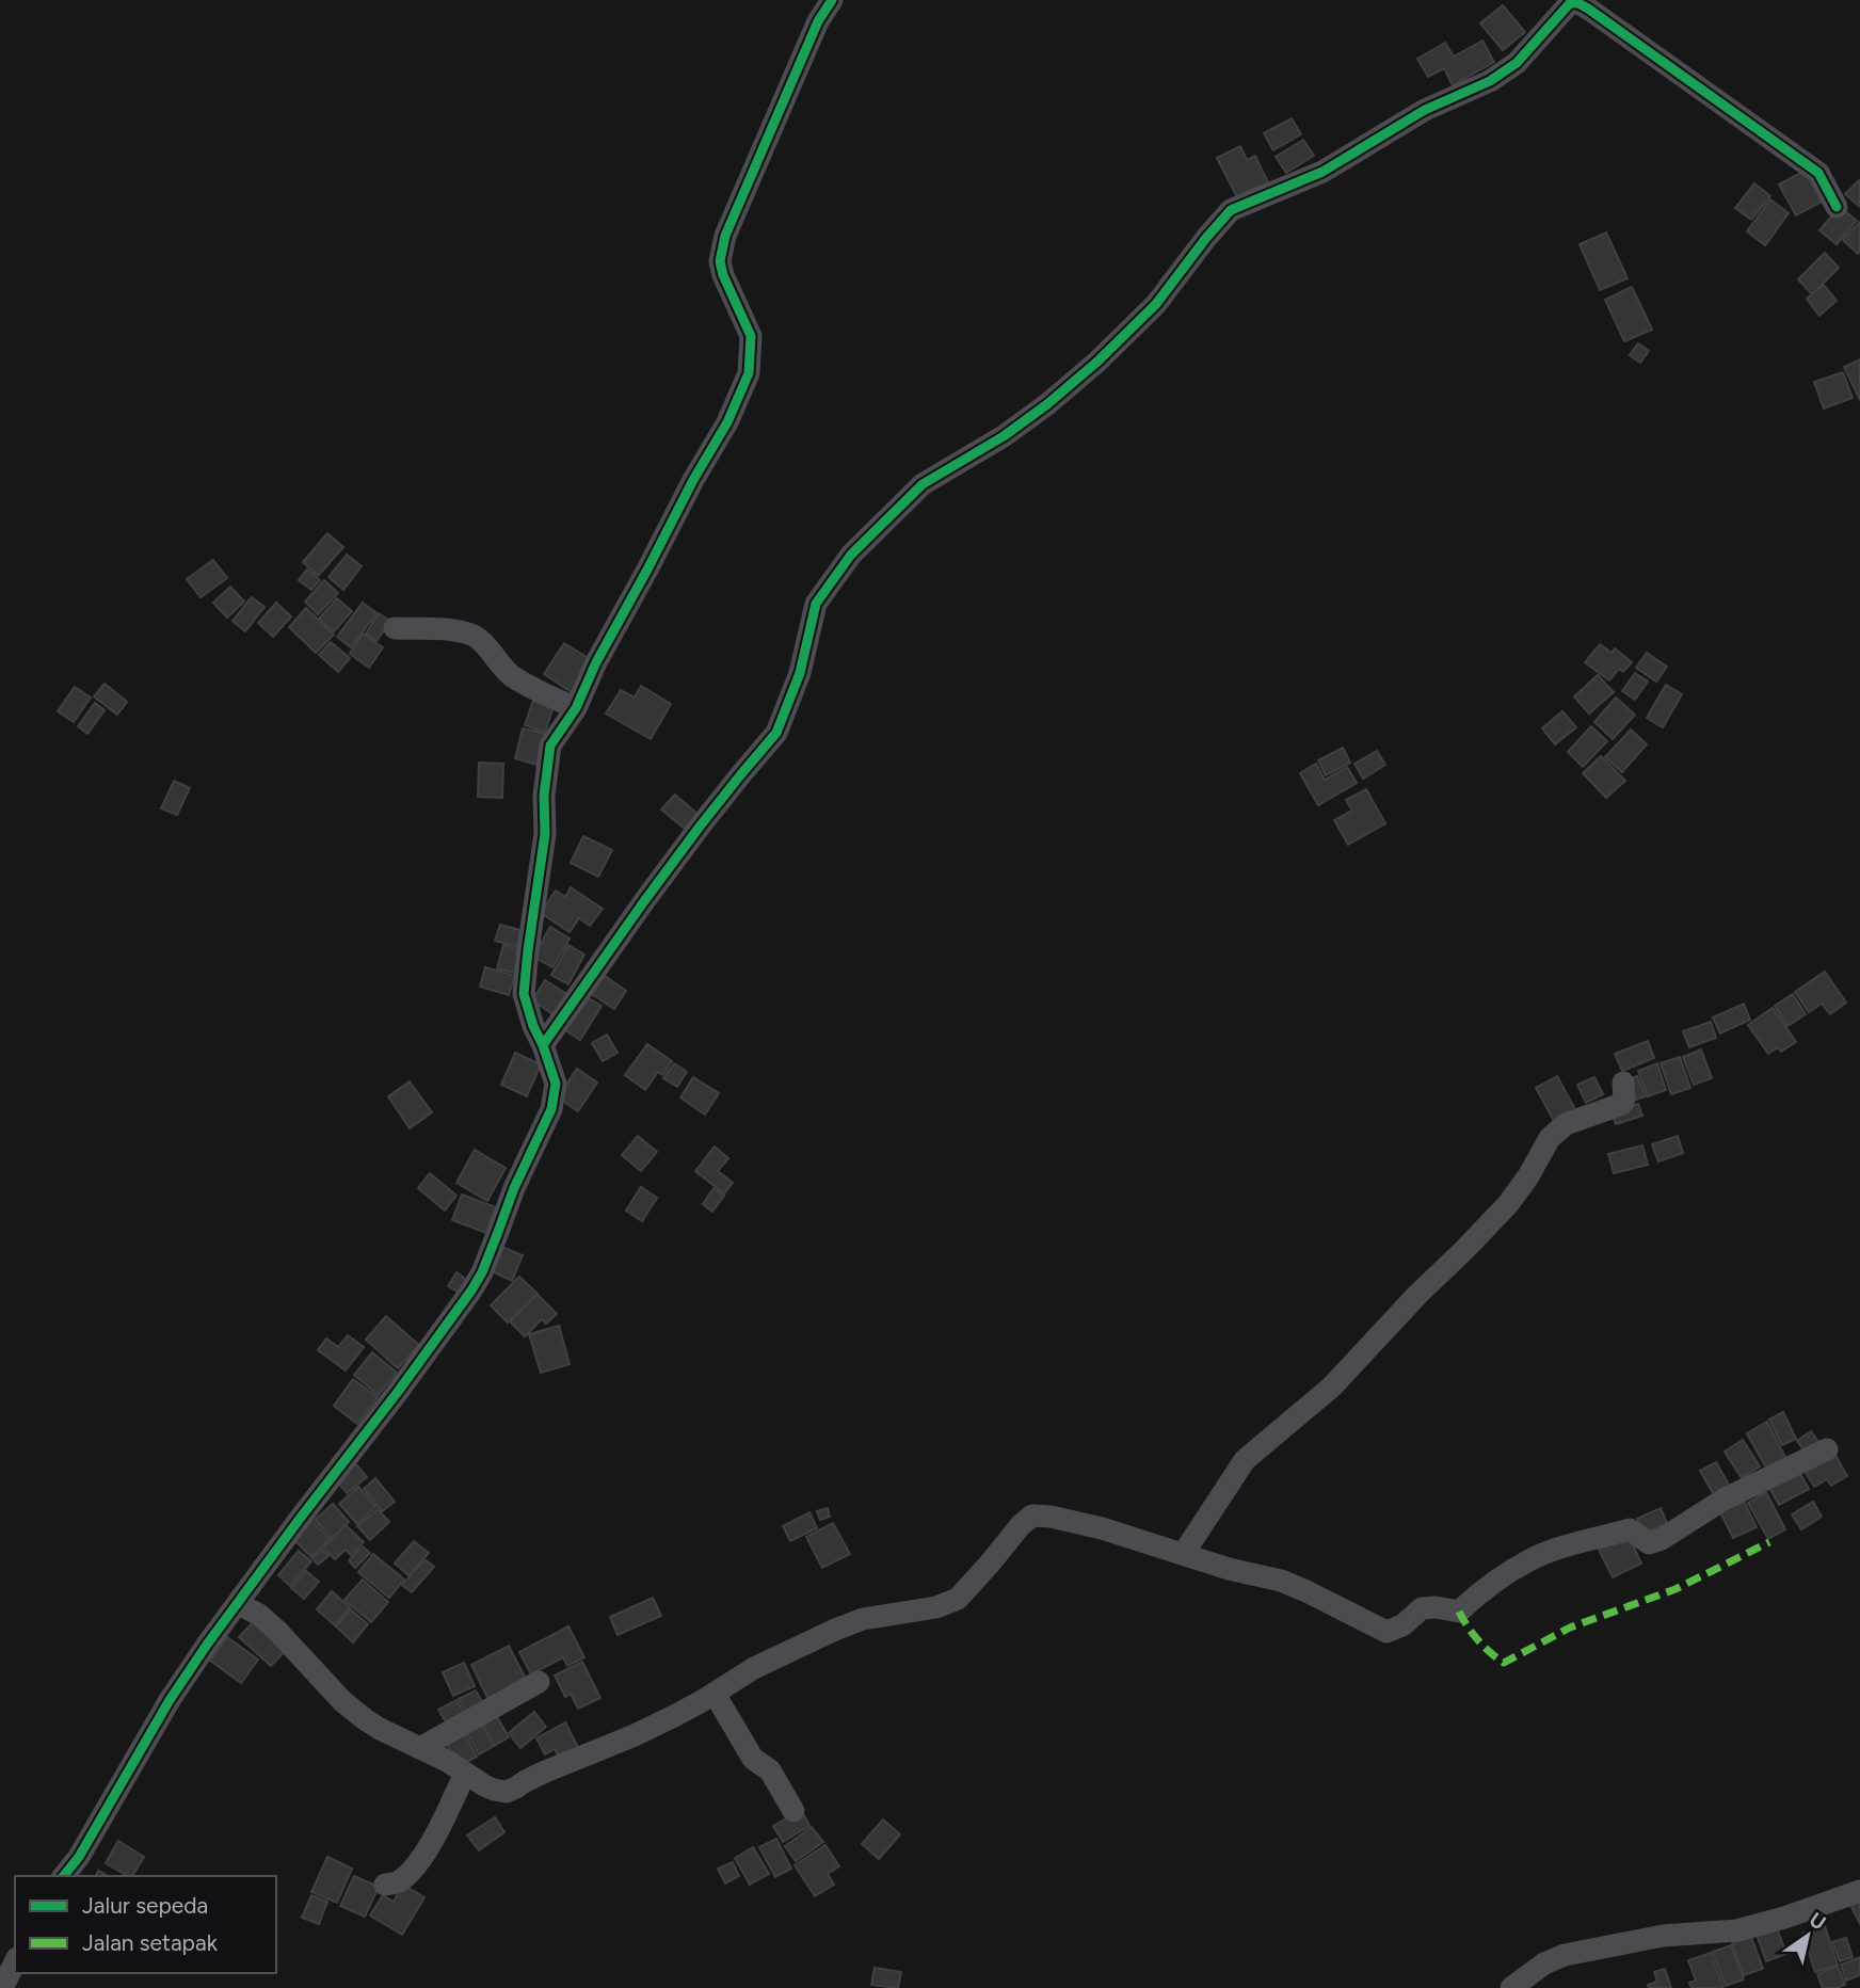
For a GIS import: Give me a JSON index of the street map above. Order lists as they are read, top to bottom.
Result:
{
  "legend": ["Jalur sepeda", "Jalan setapak"],
  "north": "top right"
}
